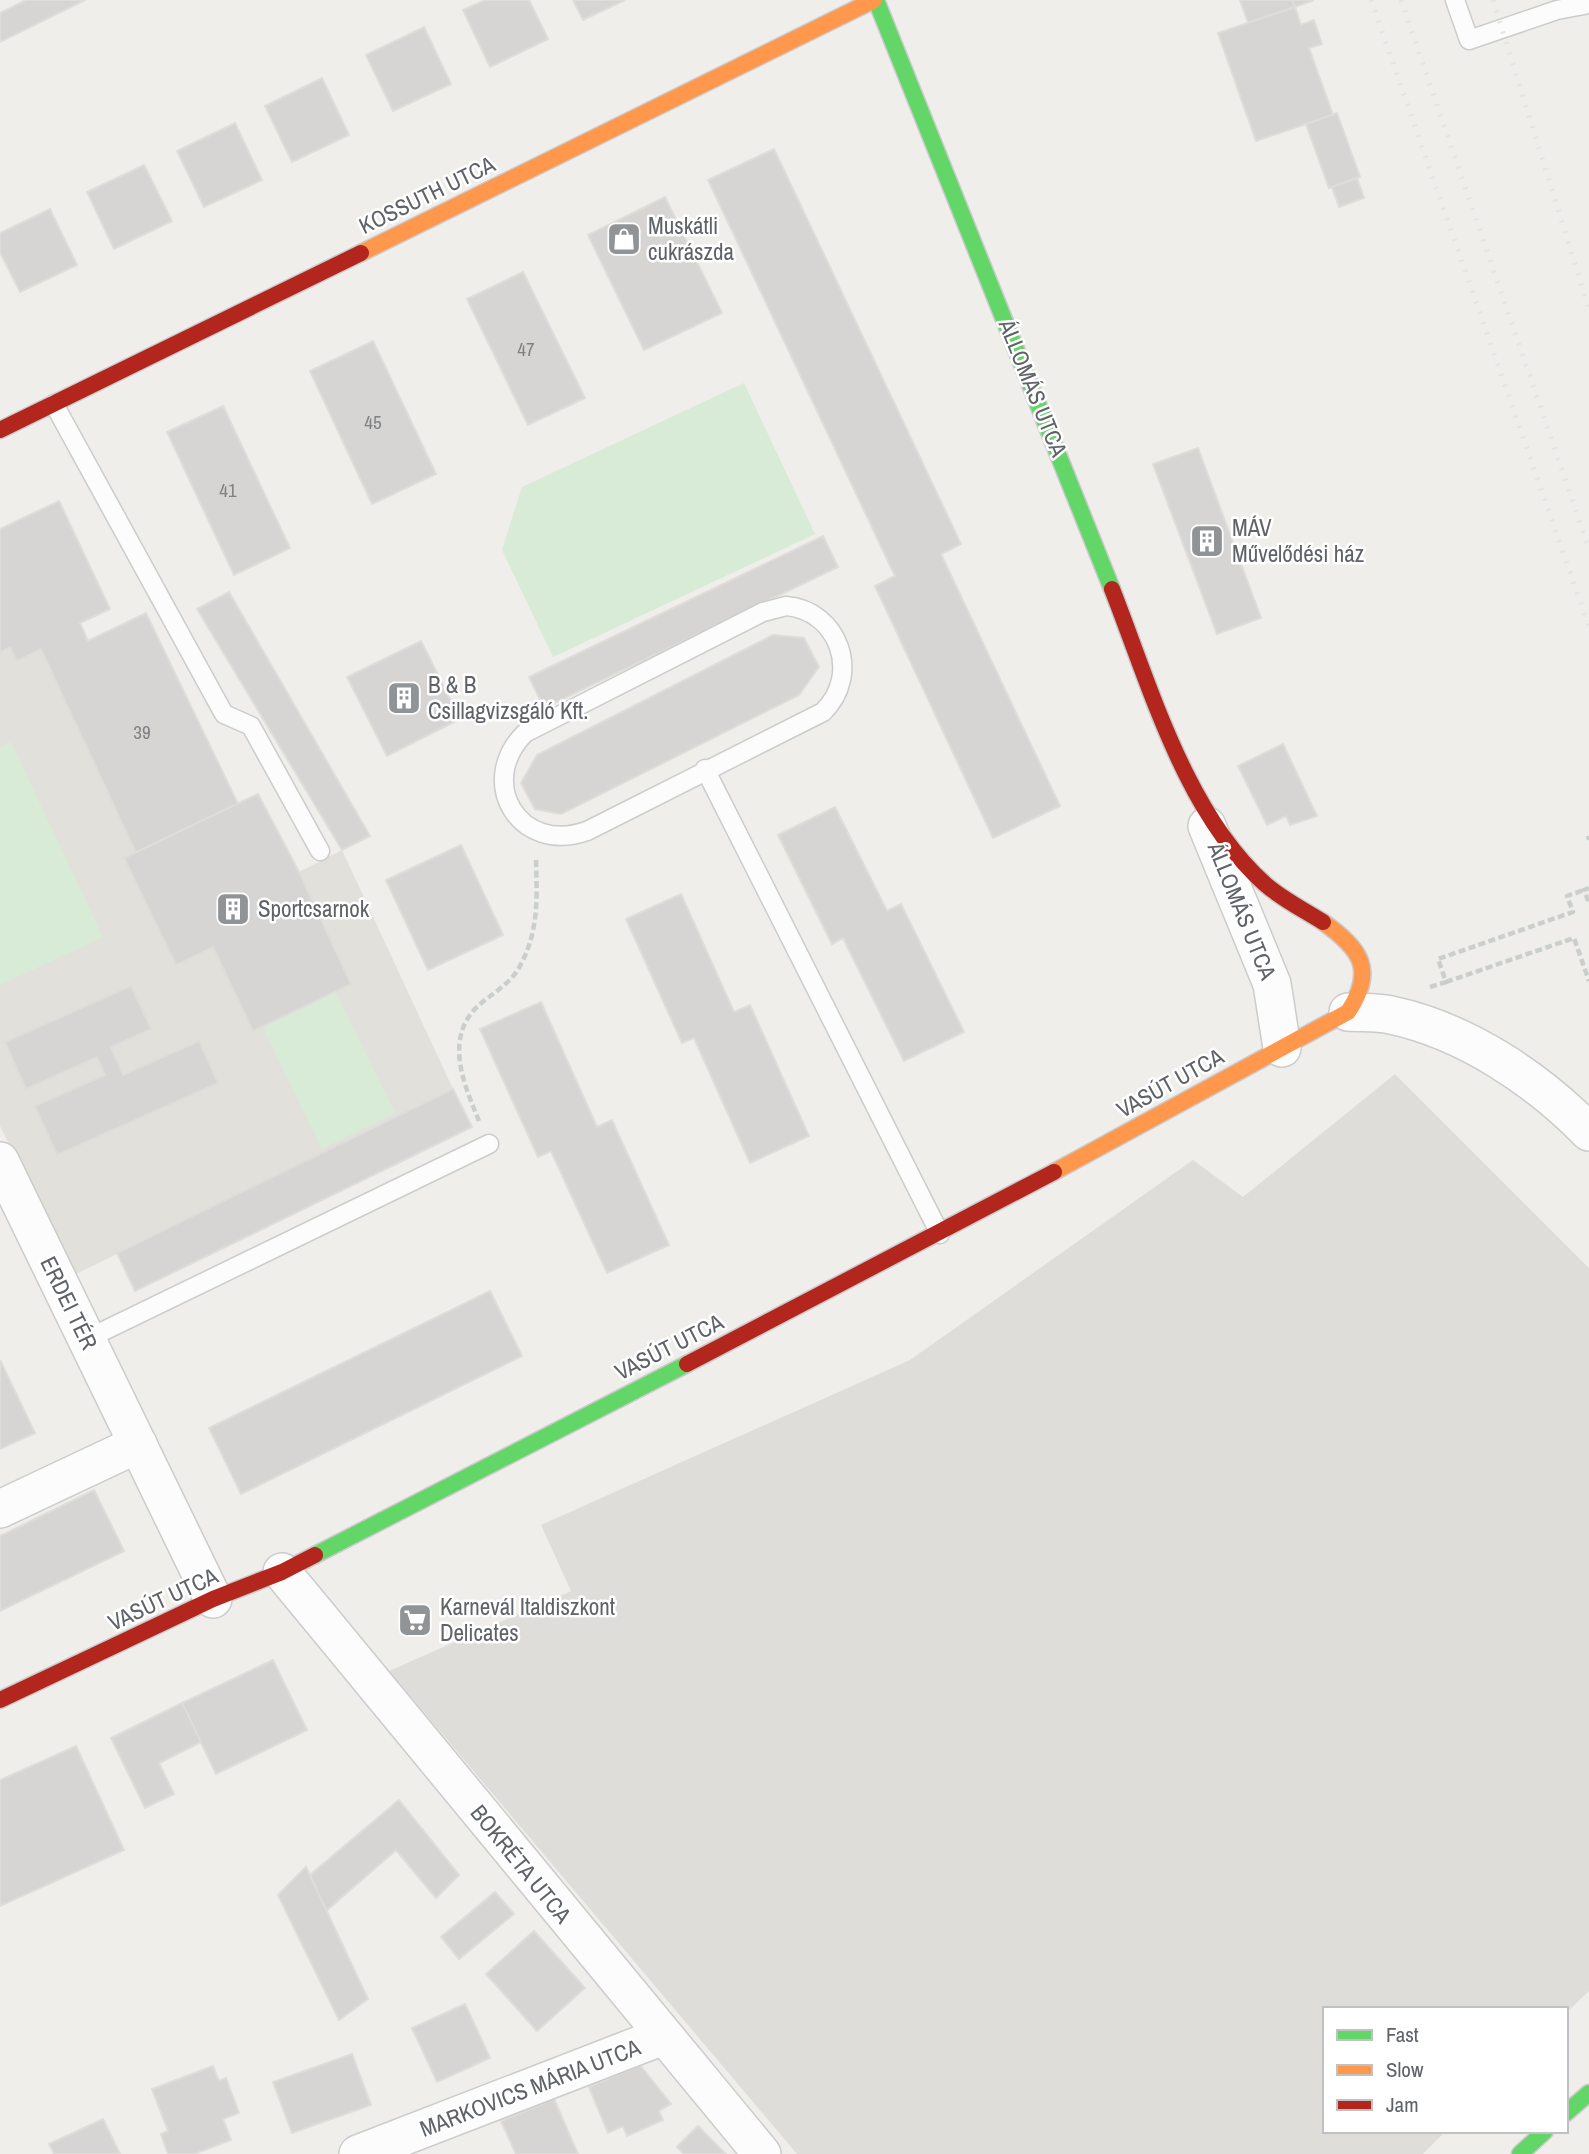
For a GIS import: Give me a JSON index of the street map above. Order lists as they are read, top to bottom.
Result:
{
  "streets": {
    "street": [
      "KOSSUTH UTCA",
      "ÁLLOMÁS UTCA",
      "VASÚT UTCA",
      "ERDEI TÉR",
      "BOKRÉTA UTCA",
      "MARKOVICS MÁRIA UTCA"
    ]
  },
  "crossings": [
    ["KOSSUTH UTCA", "ÁLLOMÁS UTCA"],
    ["ÁLLOMÁS UTCA", "VASÚT UTCA"],
    ["VASÚT UTCA", "ERDEI TÉR"],
    ["VASÚT UTCA", "BOKRÉTA UTCA"],
    ["BOKRÉTA UTCA", "MARKOVICS MÁRIA UTCA"]
  ],
  "places": {
    "shop": ["Muskátli cukrászda"],
    "building": ["MÁV Művelődési ház", "B & B Csillagvizsgáló Kft.", "Sportcsarnok"],
    "supermarket": ["Karnevál Italdiszkont Delicates"]
  },
  "house_numbers": [
    "47",
    "45",
    "41",
    "39"
  ],
  "legend": ["Fast", "Slow", "Jam"]
}
